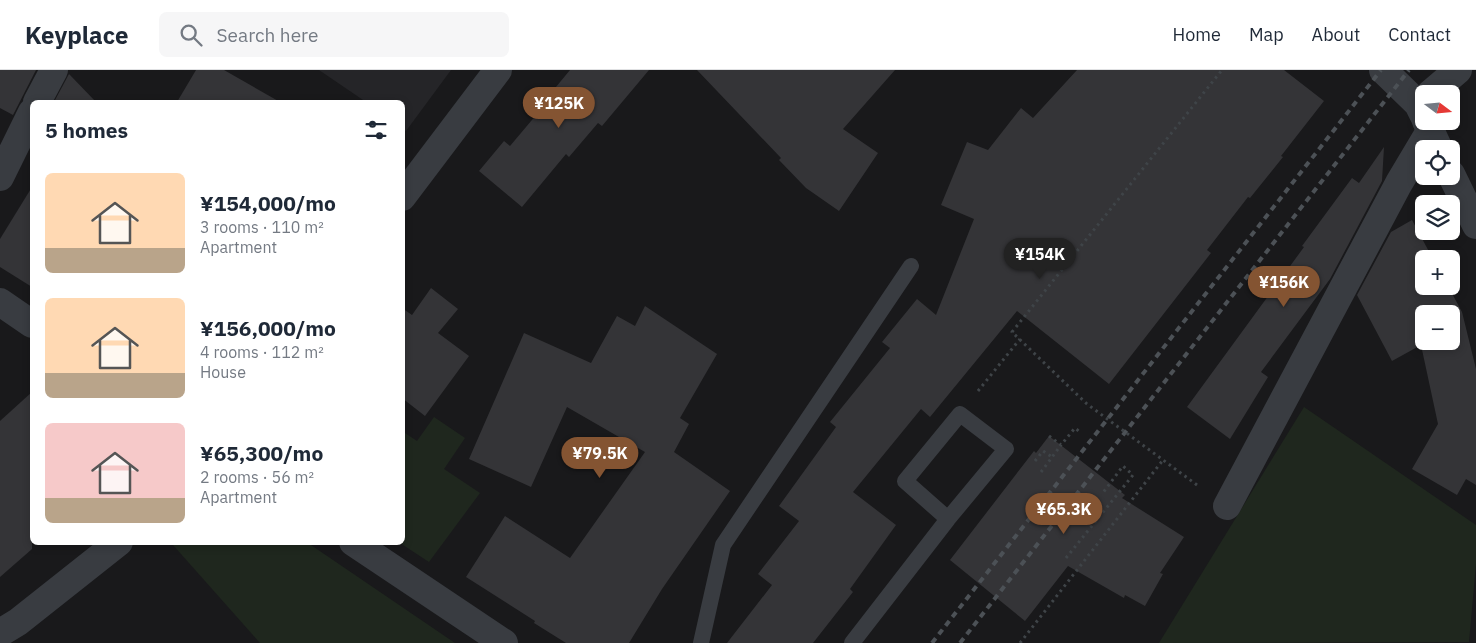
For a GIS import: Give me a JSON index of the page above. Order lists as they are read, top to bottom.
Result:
{
  "north": "right",
  "page": {
    "header": "Keyplace",
    "search": "Search here",
    "nav": [
      "Home",
      "Map",
      "About",
      "Contact"
    ],
    "map_buttons": ["+", "−"],
    "price": [
      "¥125K",
      "¥154K",
      "¥156K",
      "¥79.5K",
      "¥65.3K"
    ],
    "heading": "5 homes",
    "list": [
      {
        "name": "¥154,000/mo",
        "note": "3 rooms · 110 m² · Apartment"
      },
      {
        "name": "¥156,000/mo",
        "note": "4 rooms · 112 m² · House"
      },
      {
        "name": "¥65,300/mo",
        "note": "2 rooms · 56 m² · Apartment"
      }
    ]
  }
}
